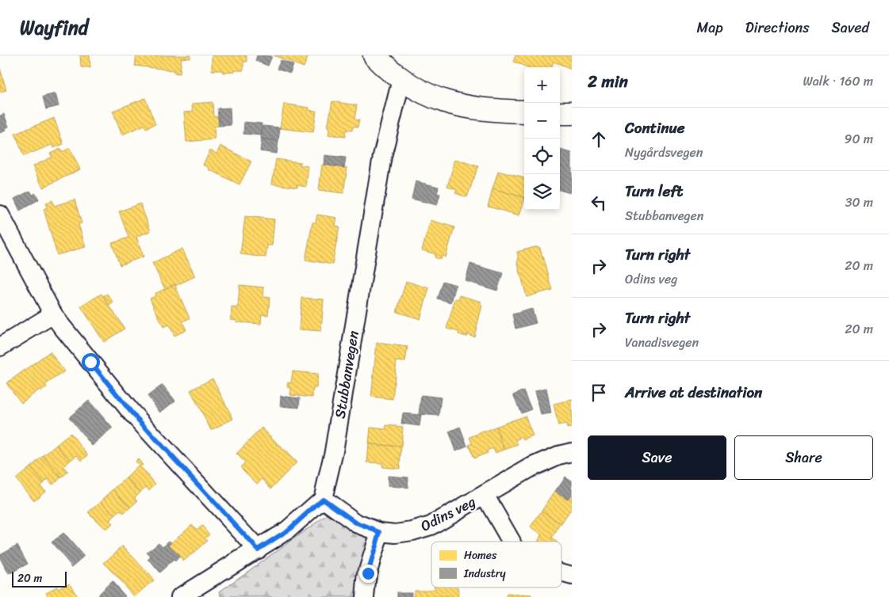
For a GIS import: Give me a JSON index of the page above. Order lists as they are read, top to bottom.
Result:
{
  "streets": {
    "street": ["Stubbanvegen", "Odins veg"]
  },
  "crossings": [
    ["Stubbanvegen", "Odins veg"]
  ],
  "legend": ["Homes", "Industry"],
  "scale_bar": "20 m",
  "page": {
    "header": "Wayfind",
    "nav": ["Map", "Directions", "Saved"],
    "heading": ["2 min", "Walk · 160 m"],
    "map_buttons": ["+", "−"],
    "list": [
      ["Continue", "Nygårdsvegen", "90 m"],
      ["Turn left", "Stubbanvegen", "30 m"],
      ["Turn right", "Odins veg", "20 m"],
      ["Turn right", "Vanadisvegen", "20 m"],
      "Arrive at destination"
    ],
    "buttons": ["Save", "Share"],
    "scale": "20 m"
  }
}
